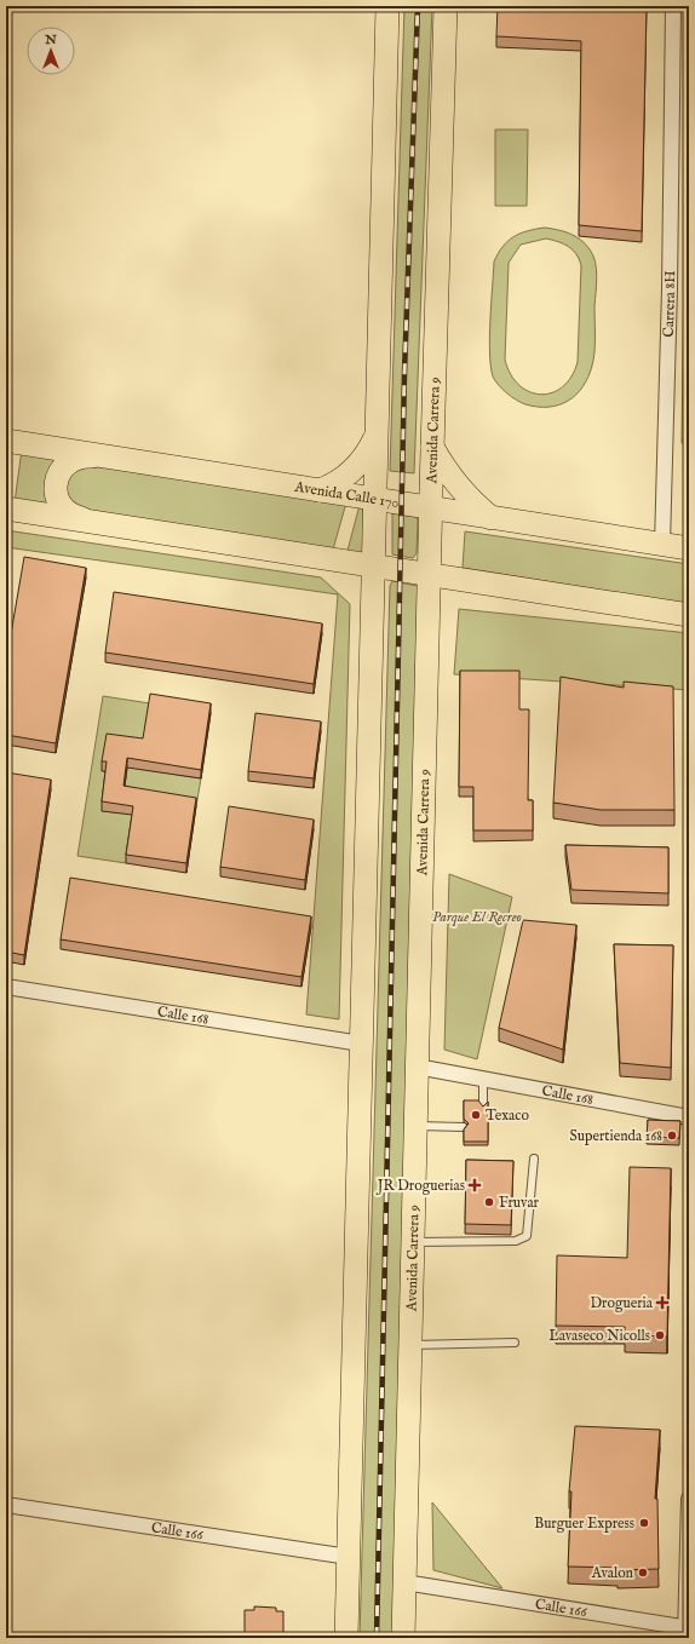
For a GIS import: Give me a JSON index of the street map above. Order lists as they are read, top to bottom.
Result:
{
  "streets": {
    "main road": ["Avenida Carrera 9", "Avenida Calle 170"],
    "street": ["Carrera 8H", "Calle 168", "Calle 166"]
  },
  "crossings": [
    ["Carrera 8H", "Avenida Calle 170"],
    ["Avenida Carrera 9", "Avenida Calle 170"],
    ["Avenida Carrera 9", "Calle 168"],
    ["Avenida Carrera 9", "Calle 166"]
  ],
  "parks": ["Parque El Recreo"],
  "places": {
    "other": [
      "Texaco",
      "Supertienda 168",
      "Fruvar",
      "Lavaseco Nicolls",
      "Burguer Express",
      "Avalon"
    ],
    "health": ["JR Droguerias", "Drogueria"]
  },
  "north": "top"
}
